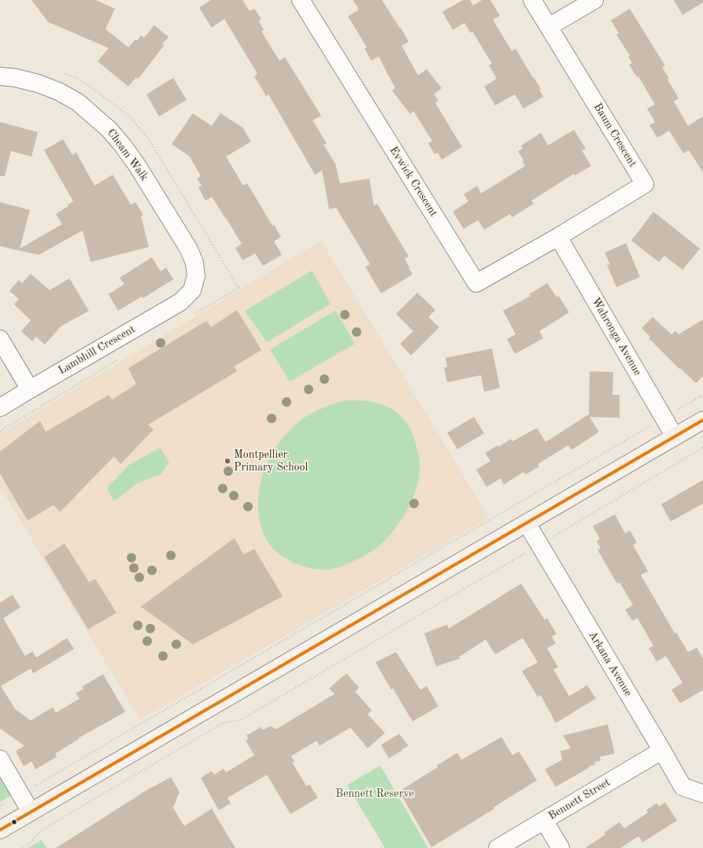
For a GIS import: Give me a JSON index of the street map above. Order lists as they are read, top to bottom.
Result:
{
  "streets": {
    "street": [
      "Baum Crescent",
      "Cheam Walk",
      "Evwick Crescent",
      "Wahronga Avenue",
      "Lambhill Crescent",
      "Arkana Avenue",
      "Bennett Street"
    ]
  },
  "crossings": [
    ["Baum Crescent", "Evwick Crescent"],
    ["Baum Crescent", "Wahronga Avenue"],
    ["Cheam Walk", "Lambhill Crescent"],
    ["Evwick Crescent", "Wahronga Avenue"],
    ["Arkana Avenue", "Bennett Street"]
  ],
  "parks": ["Bennett Reserve"],
  "places": ["Montpellier Primary School"]
}
